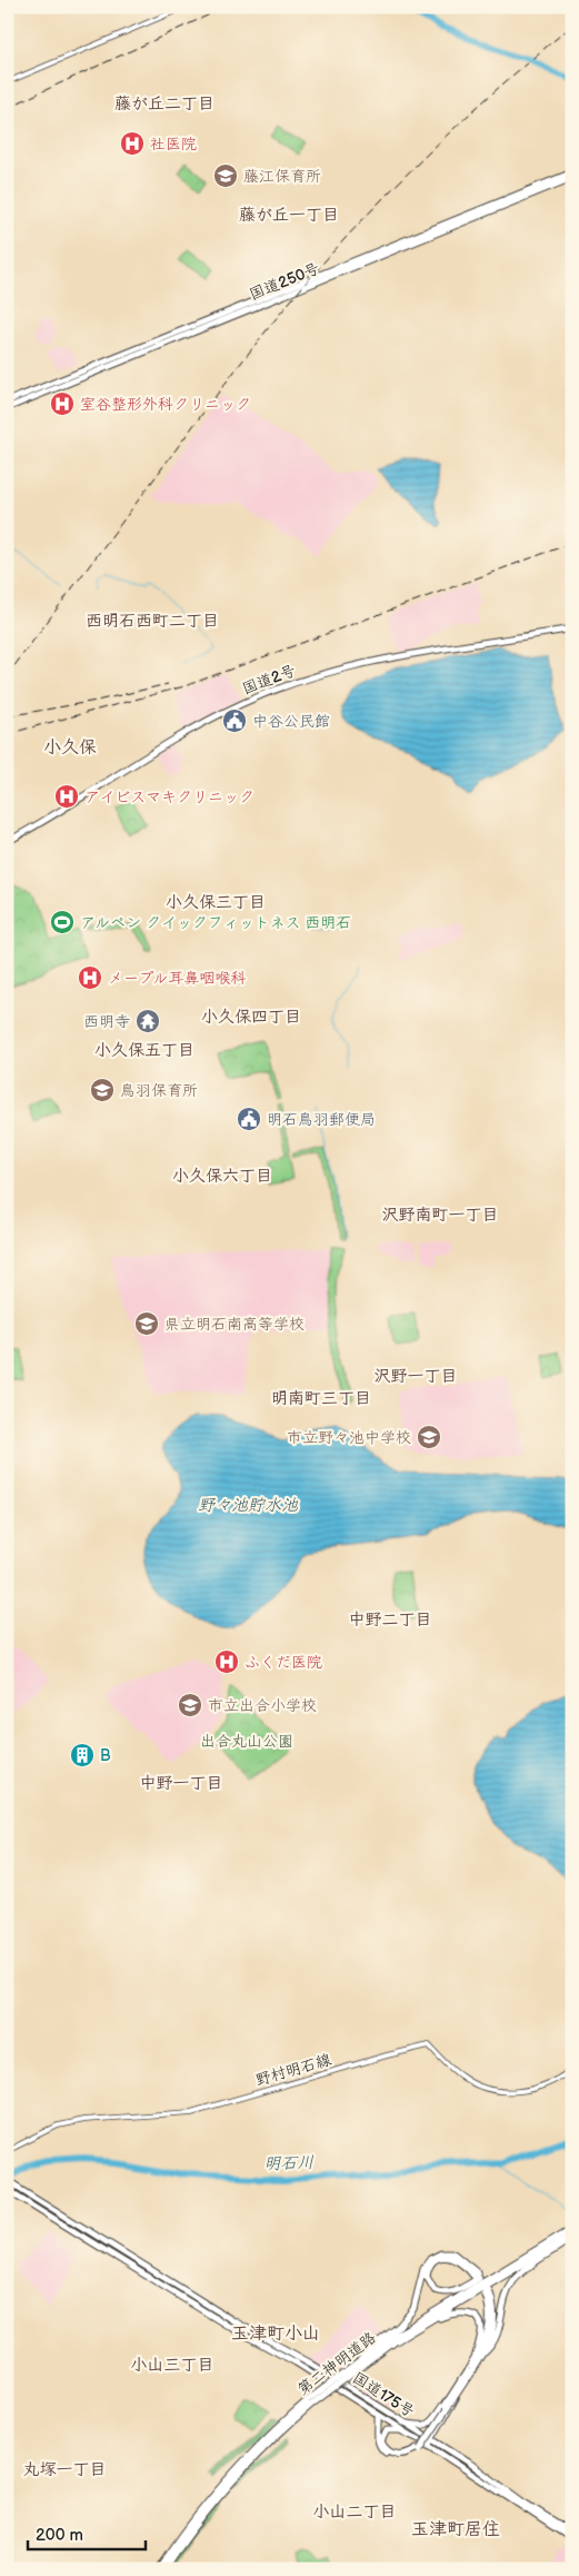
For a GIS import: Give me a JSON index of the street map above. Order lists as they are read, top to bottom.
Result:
{
  "streets": {
    "highway": [
      "国道250号",
      "国道2号",
      "第二神明道路",
      "国道175号"
    ],
    "main road": ["野村明石線"]
  },
  "districts": [
    "藤が丘二丁目",
    "藤が丘一丁目",
    "西明石西町二丁目",
    "小久保",
    "小久保三丁目",
    "小久保四丁目",
    "小久保五丁目",
    "小久保六丁目",
    "沢野南町一丁目",
    "沢野一丁目",
    "明南町三丁目",
    "中野二丁目",
    "中野一丁目",
    "玉津町小山",
    "小山三丁目",
    "丸塚一丁目",
    "小山二丁目",
    "玉津町居住"
  ],
  "water": ["野々池貯水池", "明石川"],
  "parks": ["出合丸山公園"],
  "places": {
    "hospital": [
      "社医院",
      "室谷整形外科クリニック",
      "アイビスマキクリニック",
      "メープル耳鼻咽喉科",
      "ふくだ医院"
    ],
    "school or university": [
      "藤江保育所",
      "鳥羽保育所",
      "県立明石南高等学校",
      "市立野々池中学校",
      "市立出合小学校"
    ],
    "public building": ["中谷公民館", "明石鳥羽郵便局"],
    "sports": ["アルペン クイックフィットネス 西明石"],
    "temple": ["西明寺"],
    "building": ["B"]
  },
  "scale_bar": "200 m"
}
